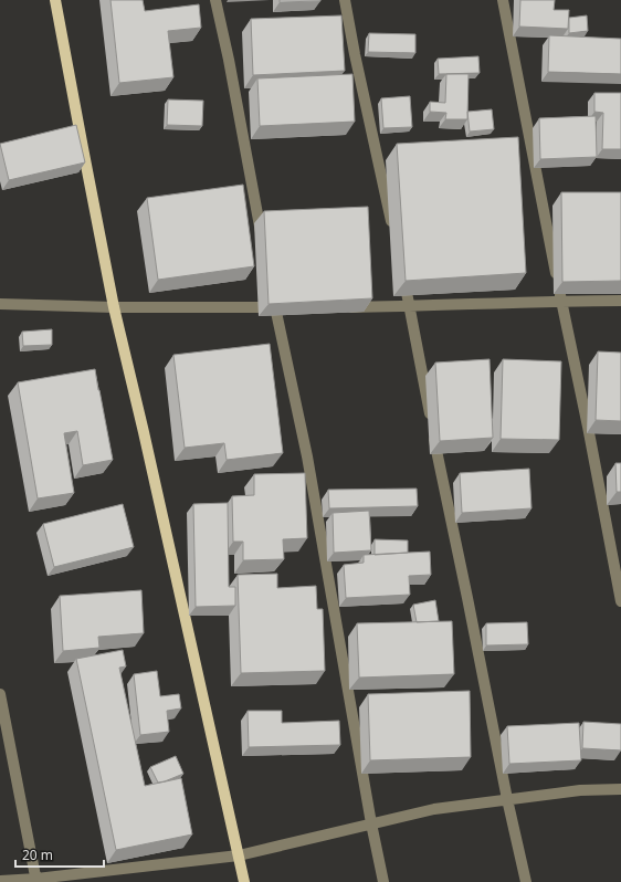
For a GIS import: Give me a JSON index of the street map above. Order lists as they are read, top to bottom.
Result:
{
  "scale_bar": "20 m"
}
